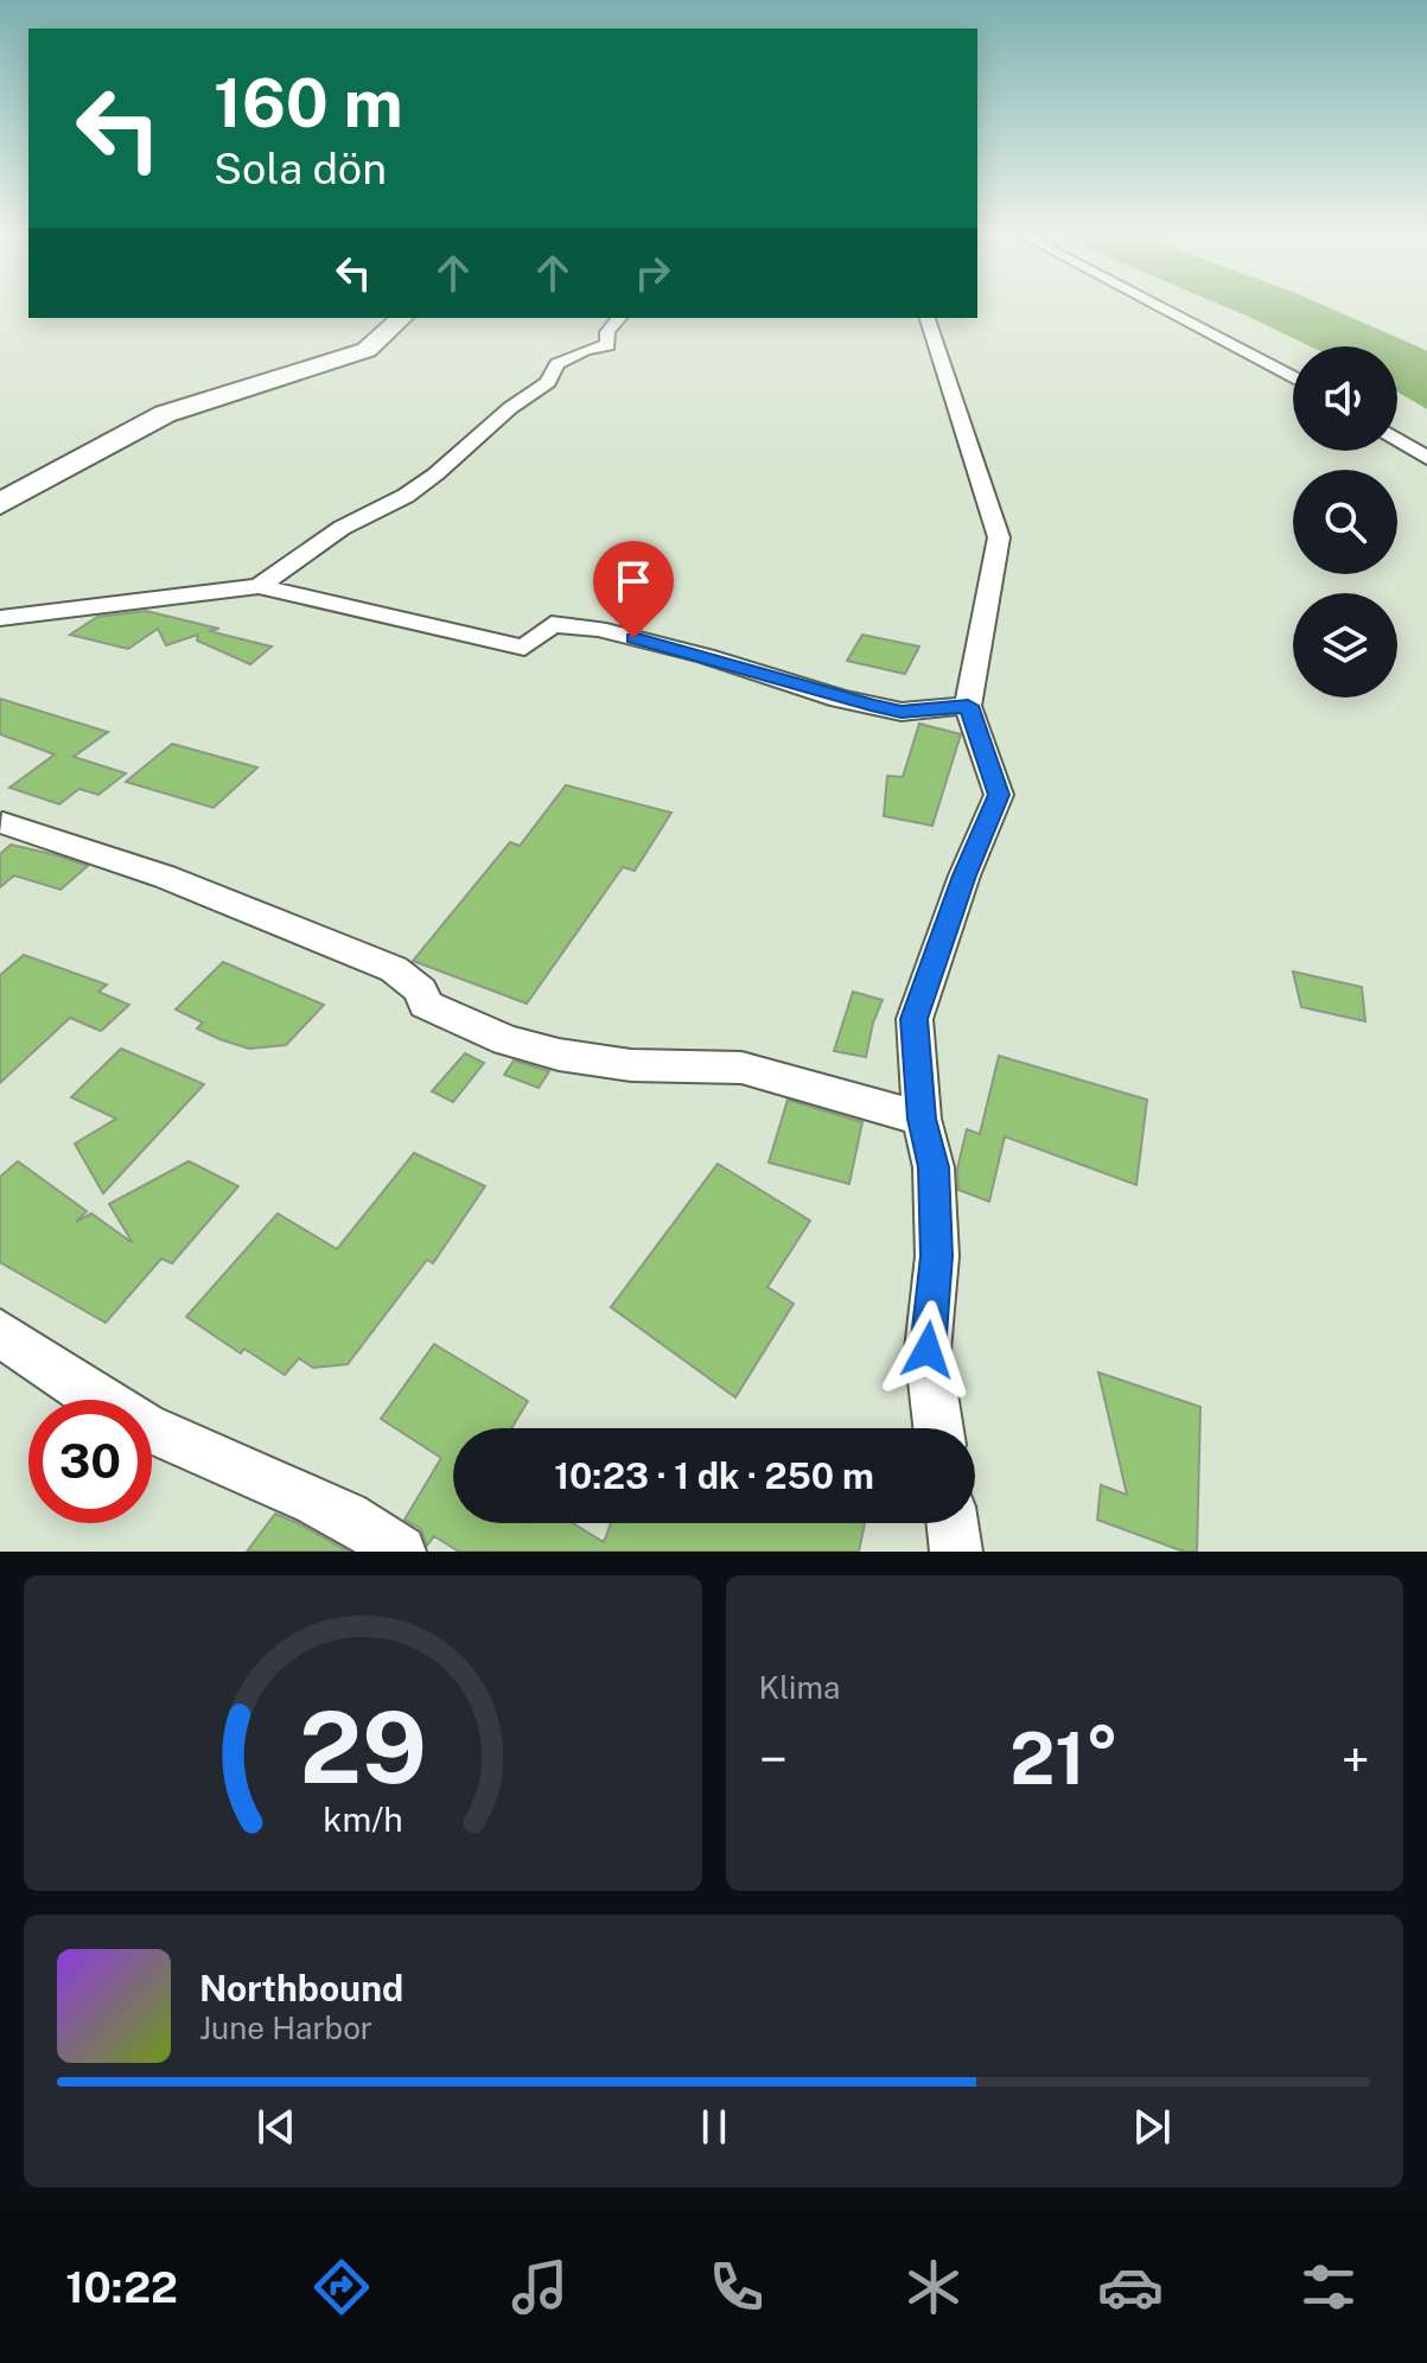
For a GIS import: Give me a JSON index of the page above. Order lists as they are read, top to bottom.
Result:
{
  "page": {
    "turn": ["160 m", "Sola dön"],
    "limit": "30",
    "trip": "10:23 · 1 dk · 250 m",
    "tile": "Klima",
    "heat": ["−", "21°", "+"],
    "song": ["Northbound", "June Harbor"],
    "tabs": "10:22",
    "gauge": ["29", "km/h"]
  }
}
